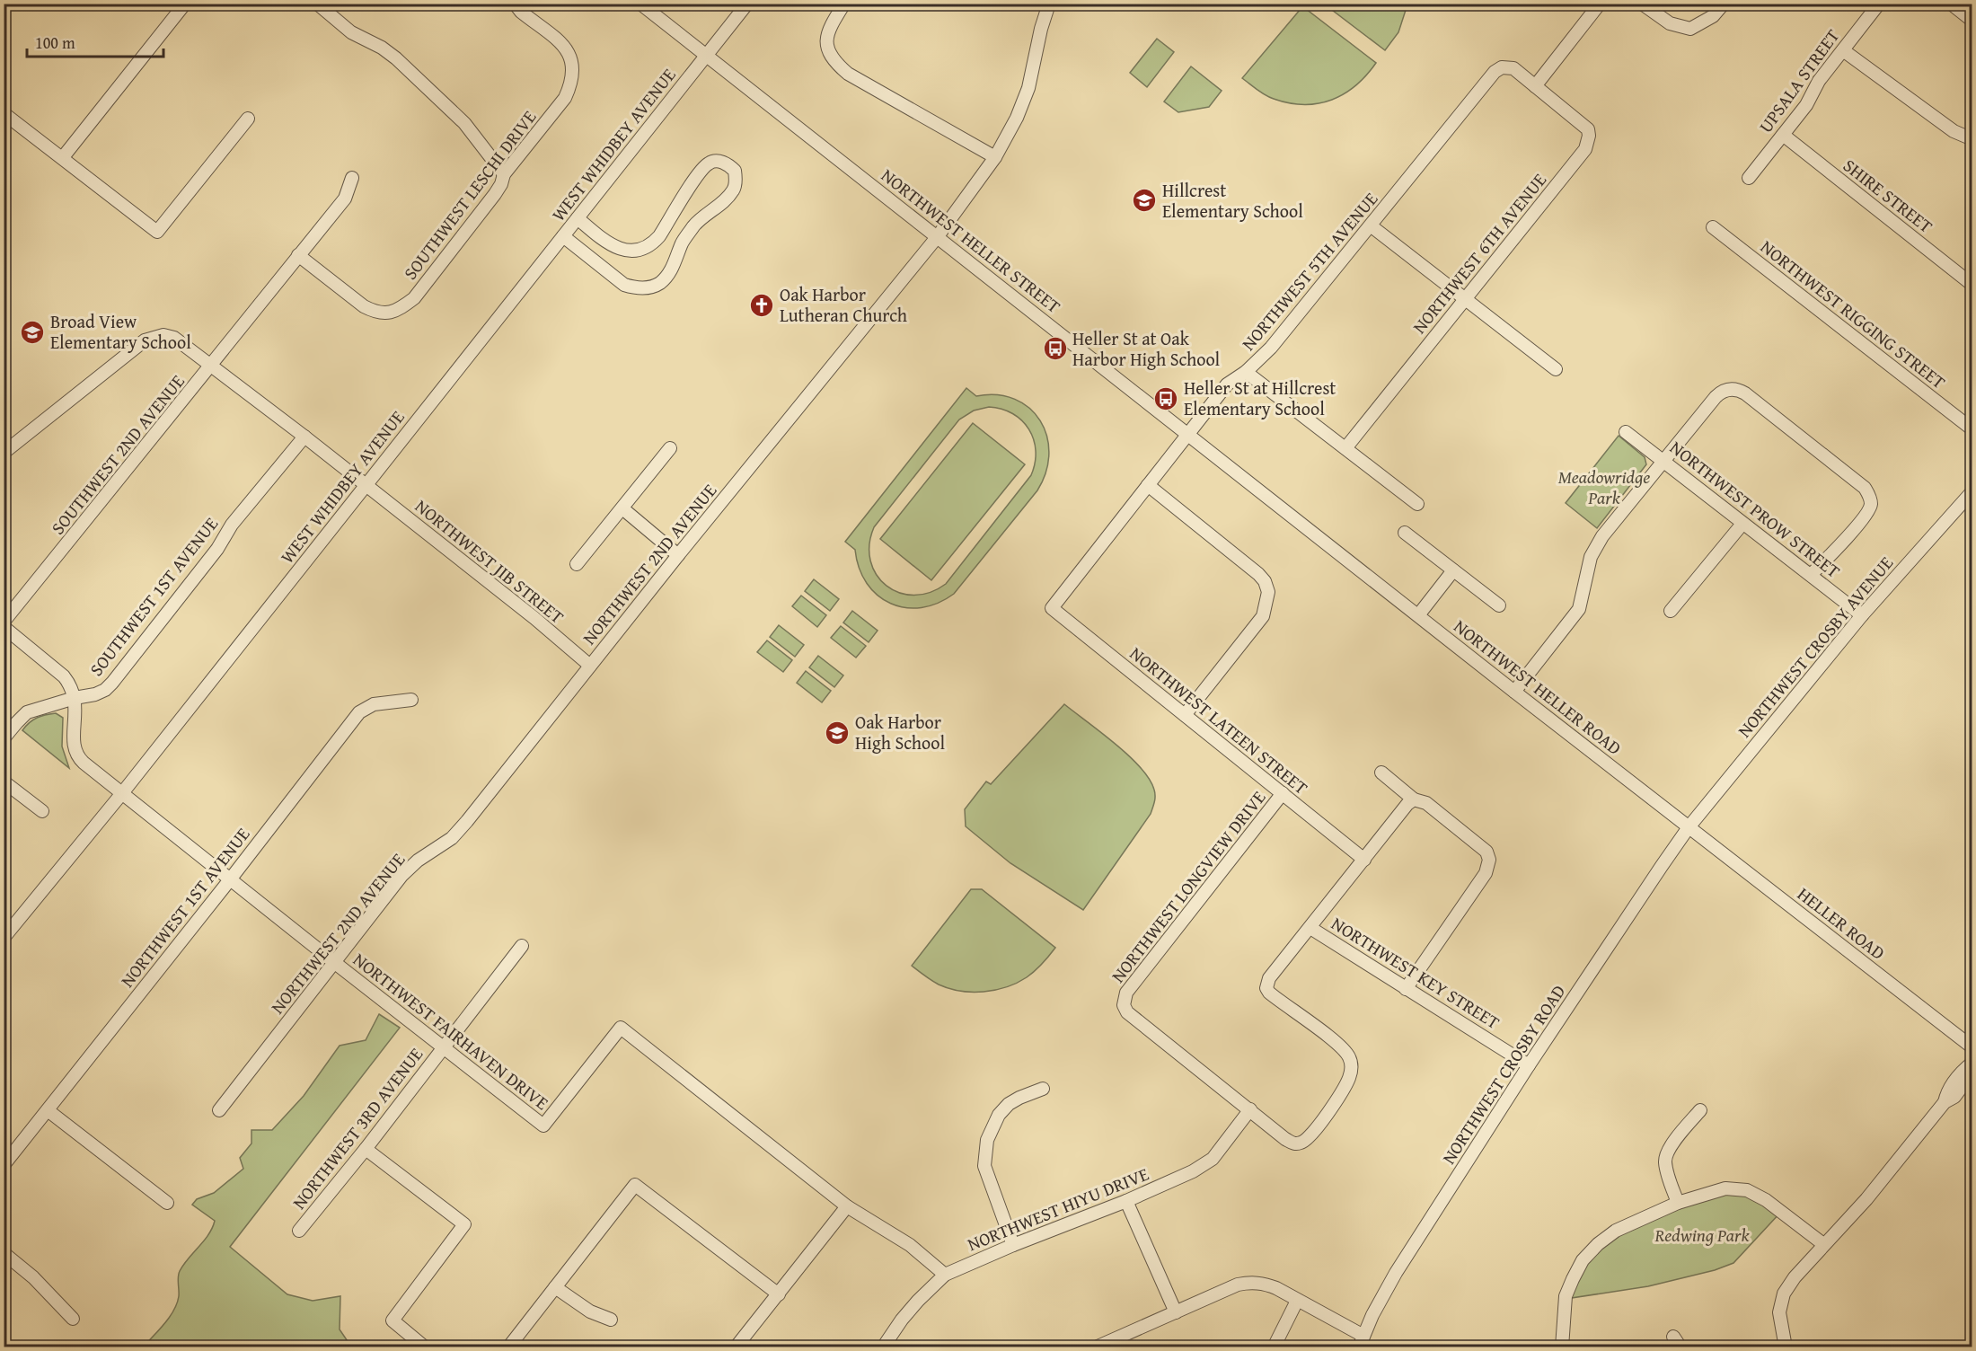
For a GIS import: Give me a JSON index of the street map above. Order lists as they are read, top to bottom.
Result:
{
  "streets": {
    "street": [
      "UPSALA STREET",
      "WEST WHIDBEY AVENUE",
      "SOUTHWEST LESCHI DRIVE",
      "SHIRE STREET",
      "NORTHWEST HELLER STREET",
      "NORTHWEST 6TH AVENUE",
      "NORTHWEST 5TH AVENUE",
      "NORTHWEST RIGGING STREET",
      "SOUTHWEST 2ND AVENUE",
      "NORTHWEST PROW STREET",
      "NORTHWEST JIB STREET",
      "NORTHWEST 2ND AVENUE",
      "SOUTHWEST 1ST AVENUE",
      "NORTHWEST CROSBY AVENUE",
      "NORTHWEST HELLER ROAD",
      "NORTHWEST LATEEN STREET",
      "NORTHWEST LONGVIEW DRIVE",
      "NORTHWEST 1ST AVENUE",
      "HELLER ROAD",
      "NORTHWEST KEY STREET",
      "NORTHWEST FAIRHAVEN DRIVE",
      "NORTHWEST CROSBY ROAD",
      "NORTHWEST 3RD AVENUE",
      "NORTHWEST HIYU DRIVE"
    ]
  },
  "crossings": [
    ["UPSALA STREET", "SHIRE STREET"],
    ["WEST WHIDBEY AVENUE", "NORTHWEST HELLER STREET"],
    ["WEST WHIDBEY AVENUE", "NORTHWEST JIB STREET"],
    ["WEST WHIDBEY AVENUE", "NORTHWEST FAIRHAVEN DRIVE"],
    ["SOUTHWEST LESCHI DRIVE", "SOUTHWEST 2ND AVENUE"],
    ["NORTHWEST HELLER STREET", "NORTHWEST 5TH AVENUE"],
    ["NORTHWEST HELLER STREET", "NORTHWEST 2ND AVENUE"],
    ["NORTHWEST HELLER STREET", "NORTHWEST HELLER ROAD"],
    ["NORTHWEST 6TH AVENUE", "NORTHWEST 5TH AVENUE"],
    ["NORTHWEST 5TH AVENUE", "NORTHWEST LATEEN STREET"],
    ["SOUTHWEST 2ND AVENUE", "NORTHWEST JIB STREET"],
    ["NORTHWEST PROW STREET", "NORTHWEST CROSBY AVENUE"],
    ["NORTHWEST JIB STREET", "NORTHWEST 2ND AVENUE"],
    ["NORTHWEST JIB STREET", "SOUTHWEST 1ST AVENUE"],
    ["NORTHWEST 2ND AVENUE", "NORTHWEST FAIRHAVEN DRIVE"],
    ["SOUTHWEST 1ST AVENUE", "NORTHWEST FAIRHAVEN DRIVE"],
    ["NORTHWEST CROSBY AVENUE", "NORTHWEST HELLER ROAD"],
    ["NORTHWEST CROSBY AVENUE", "HELLER ROAD"],
    ["NORTHWEST CROSBY AVENUE", "NORTHWEST CROSBY ROAD"],
    ["NORTHWEST HELLER ROAD", "HELLER ROAD"],
    ["NORTHWEST HELLER ROAD", "NORTHWEST CROSBY ROAD"],
    ["NORTHWEST LATEEN STREET", "NORTHWEST LONGVIEW DRIVE"],
    ["NORTHWEST LONGVIEW DRIVE", "NORTHWEST KEY STREET"],
    ["NORTHWEST LONGVIEW DRIVE", "NORTHWEST HIYU DRIVE"],
    ["NORTHWEST 1ST AVENUE", "NORTHWEST FAIRHAVEN DRIVE"],
    ["HELLER ROAD", "NORTHWEST CROSBY ROAD"],
    ["NORTHWEST KEY STREET", "NORTHWEST CROSBY ROAD"],
    ["NORTHWEST FAIRHAVEN DRIVE", "NORTHWEST 3RD AVENUE"],
    ["NORTHWEST FAIRHAVEN DRIVE", "NORTHWEST HIYU DRIVE"]
  ],
  "parks": ["Meadowridge Park", "Redwing Park"],
  "places": {
    "school or university": ["Hillcrest Elementary School", "Broad View Elementary School", "Oak Harbor High School"],
    "church": ["Oak Harbor Lutheran Church"],
    "bus stop": ["Heller St at Oak Harbor High School", "Heller St at Hillcrest Elementary School"]
  },
  "scale_bar": "100 m"
}
